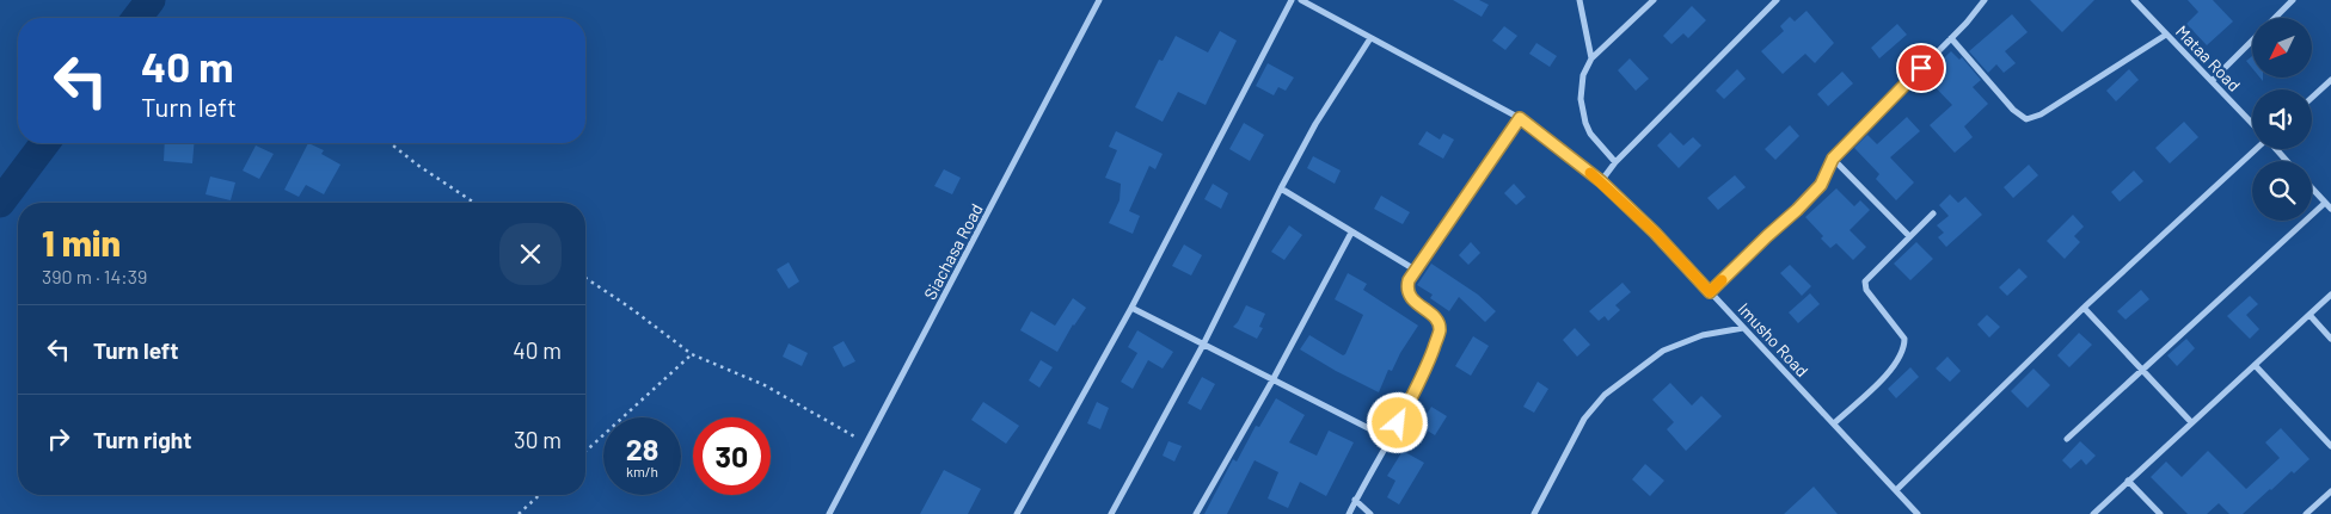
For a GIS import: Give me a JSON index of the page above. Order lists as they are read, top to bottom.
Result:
{
  "streets": {
    "street": ["Mataa Road", "Siachasa Road", "Imusho Road"]
  },
  "north": "bottom left",
  "page": {
    "turn": ["40 m", "Turn left"],
    "heading": ["1 min", "390 m · 14:39"],
    "list": [
      {
        "name": "Turn left",
        "value": "40 m"
      },
      {
        "name": "Turn right",
        "value": "30 m"
      }
    ],
    "speed": "28 km/h",
    "limit": "30"
  }
}
